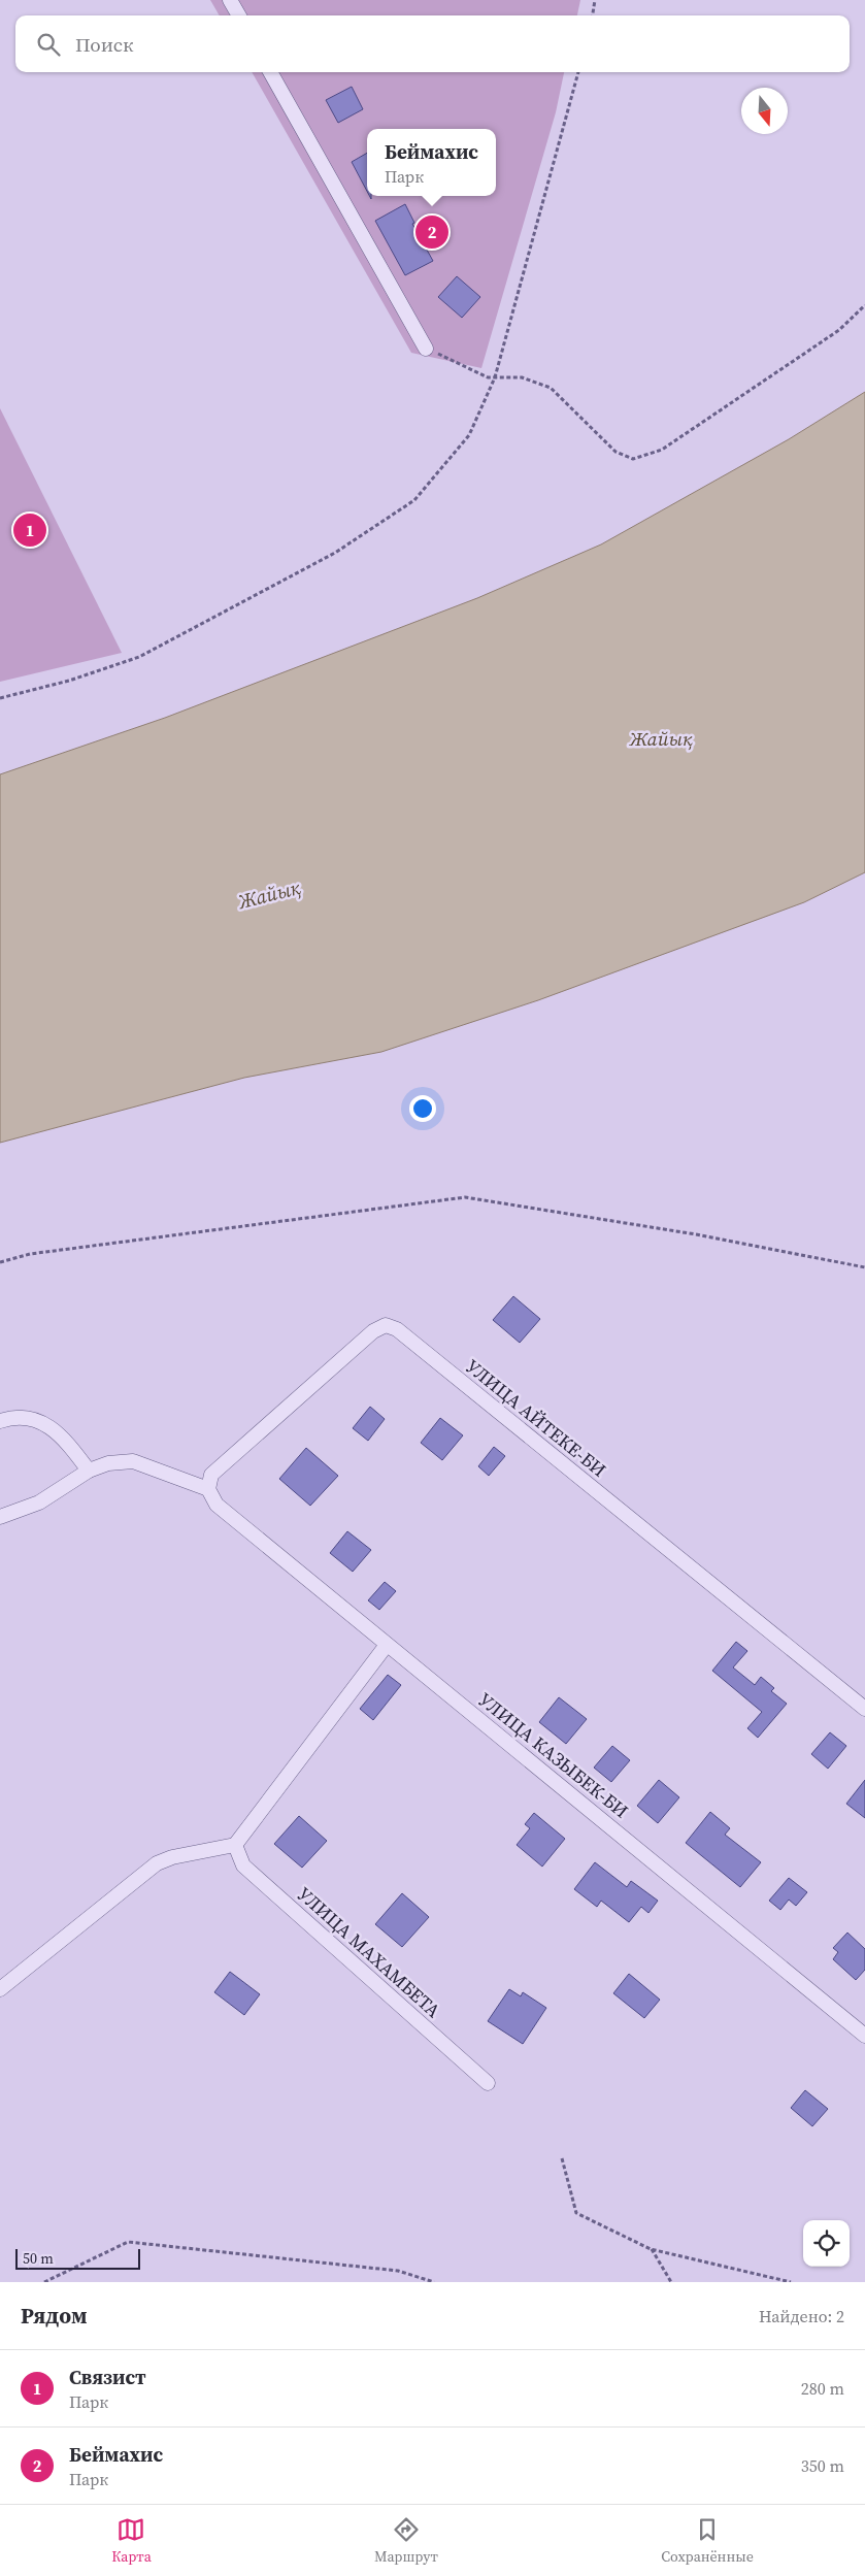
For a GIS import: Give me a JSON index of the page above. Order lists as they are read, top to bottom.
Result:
{
  "streets": {
    "street": ["УЛИЦА АЙТЕКЕ-БИ", "УЛИЦА КАЗЫБЕК-БИ", "УЛИЦА МАХАМБЕТА"]
  },
  "crossings": [
    ["УЛИЦА АЙТЕКЕ-БИ", "УЛИЦА КАЗЫБЕК-БИ"]
  ],
  "water": ["Жайық"],
  "scale_bar": "50 m",
  "north": "bottom",
  "page": {
    "search": "Поиск",
    "popup": ["Беймахис", "Парк"],
    "pins": ["2", "1"],
    "scale": "50 m",
    "heading": ["Рядом", "Найдено: 2"],
    "list": [
      {
        "mark": "1",
        "name": "Связист",
        "note": "Парк",
        "value": "280 m"
      },
      {
        "mark": "2",
        "name": "Беймахис",
        "note": "Парк",
        "value": "350 m"
      }
    ],
    "nav": ["Карта", "Маршрут", "Сохранённые"]
  }
}
